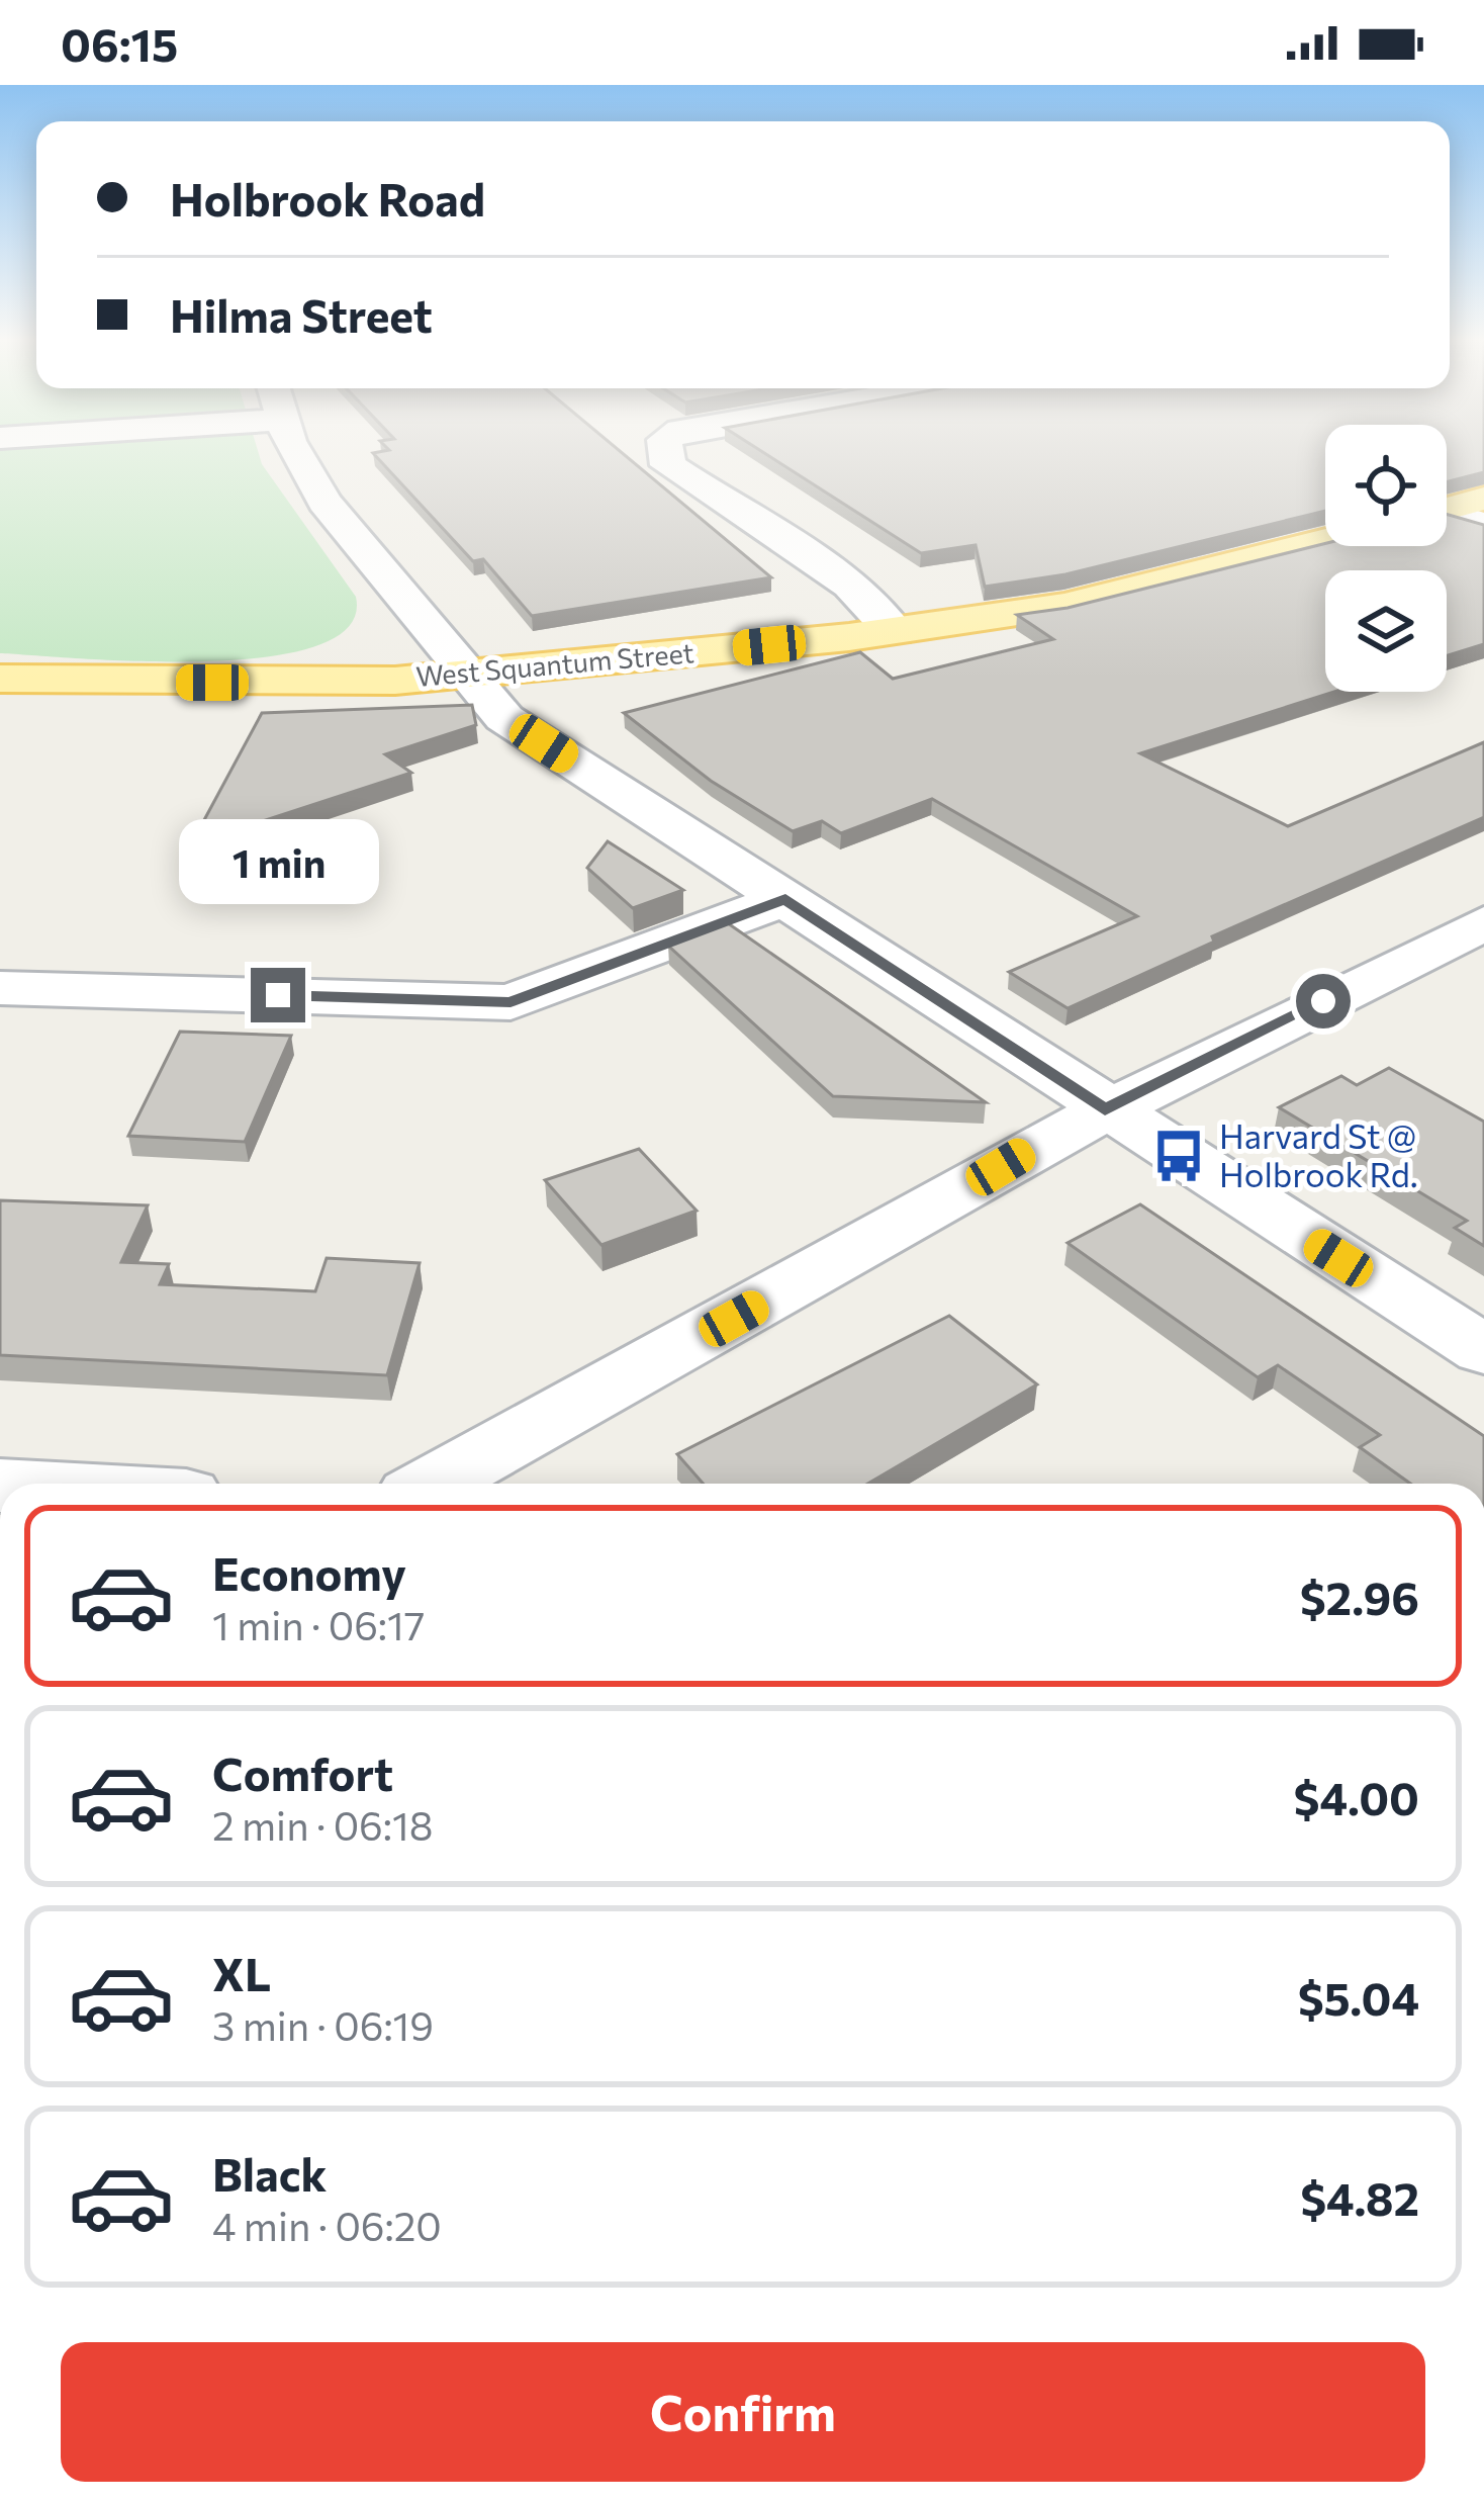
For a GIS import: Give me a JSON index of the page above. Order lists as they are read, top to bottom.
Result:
{
  "streets": {
    "main road": ["West Squantum Street"]
  },
  "places": {
    "bus stop": ["Harvard St @ Holbrook Rd."]
  },
  "page": {
    "status": "06:15",
    "banner": ["Holbrook Road", "Hilma Street"],
    "bubble": "1 min",
    "list": [
      {
        "name": "Economy",
        "note": "1 min · 06:17",
        "value": "$2.96"
      },
      {
        "name": "Comfort",
        "note": "2 min · 06:18",
        "value": "$4.00"
      },
      {
        "name": "XL",
        "note": "3 min · 06:19",
        "value": "$5.04"
      },
      {
        "name": "Black",
        "note": "4 min · 06:20",
        "value": "$4.82"
      }
    ],
    "buttons": "Confirm"
  }
}
